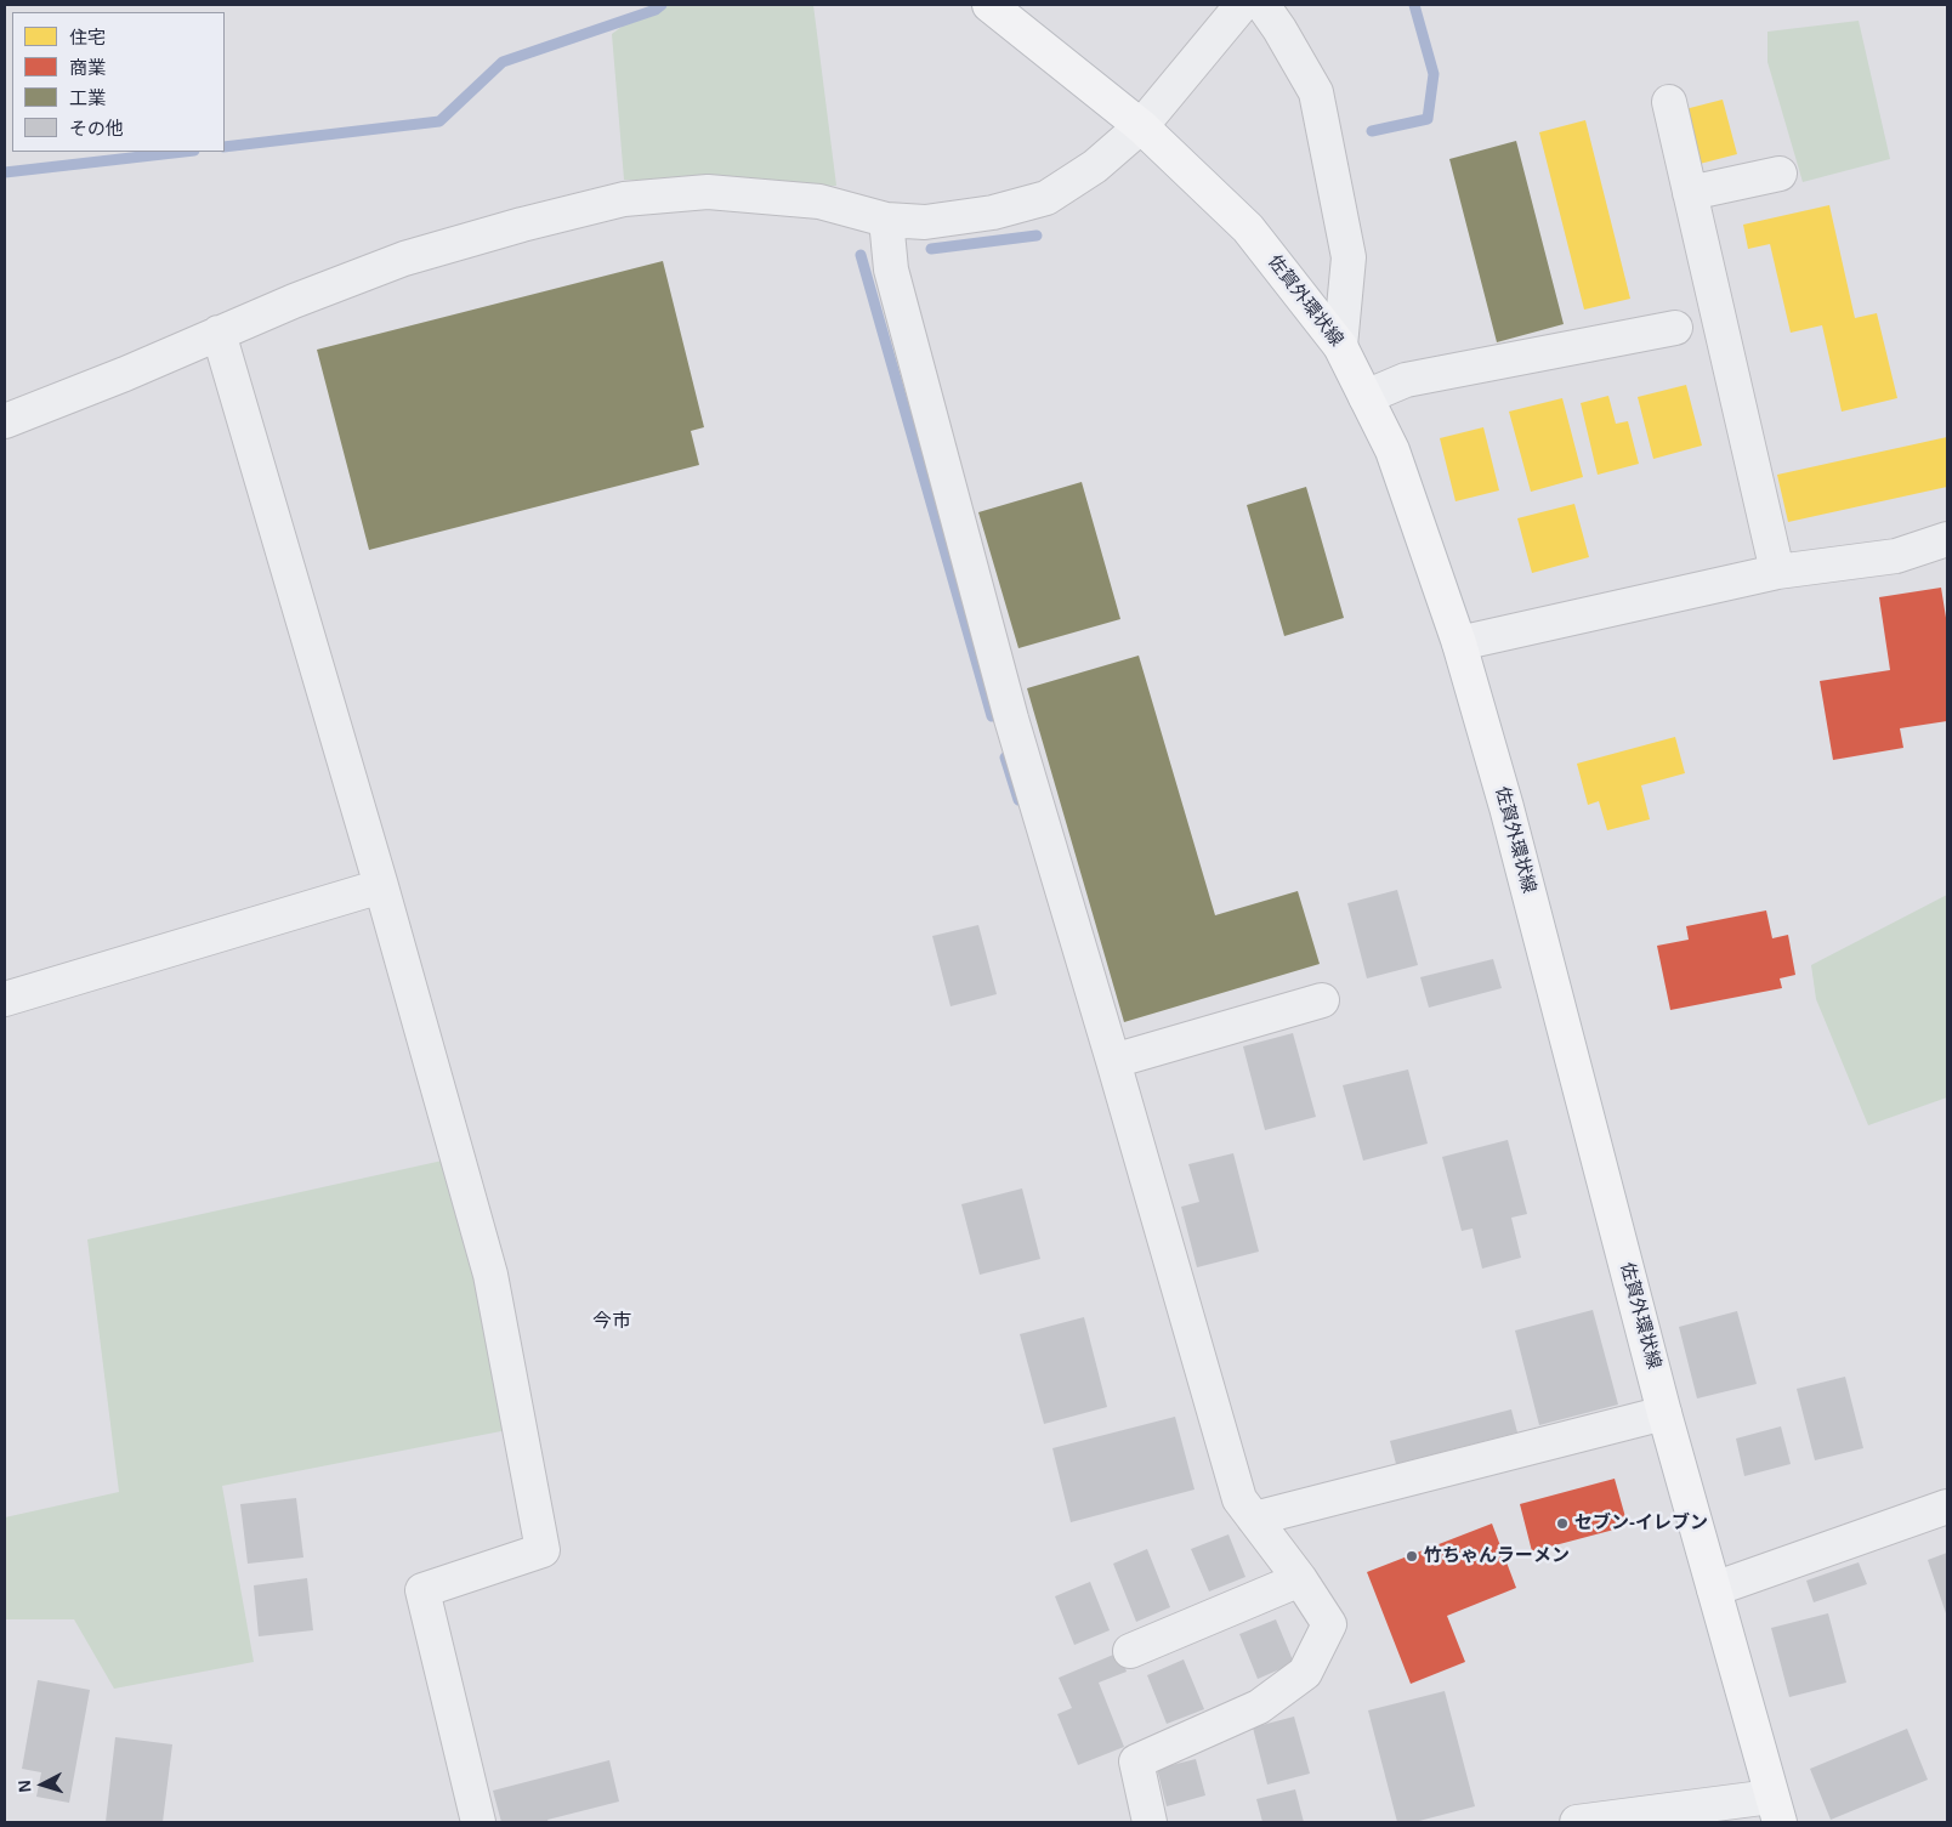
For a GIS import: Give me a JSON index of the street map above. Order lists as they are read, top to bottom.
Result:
{
  "streets": {
    "main road": ["佐賀外環状線"]
  },
  "districts": ["今市"],
  "places": ["セブン-イレブン", "竹ちゃんラーメン"],
  "legend": [
    "住宅",
    "商業",
    "工業",
    "その他"
  ],
  "north": "left"
}
